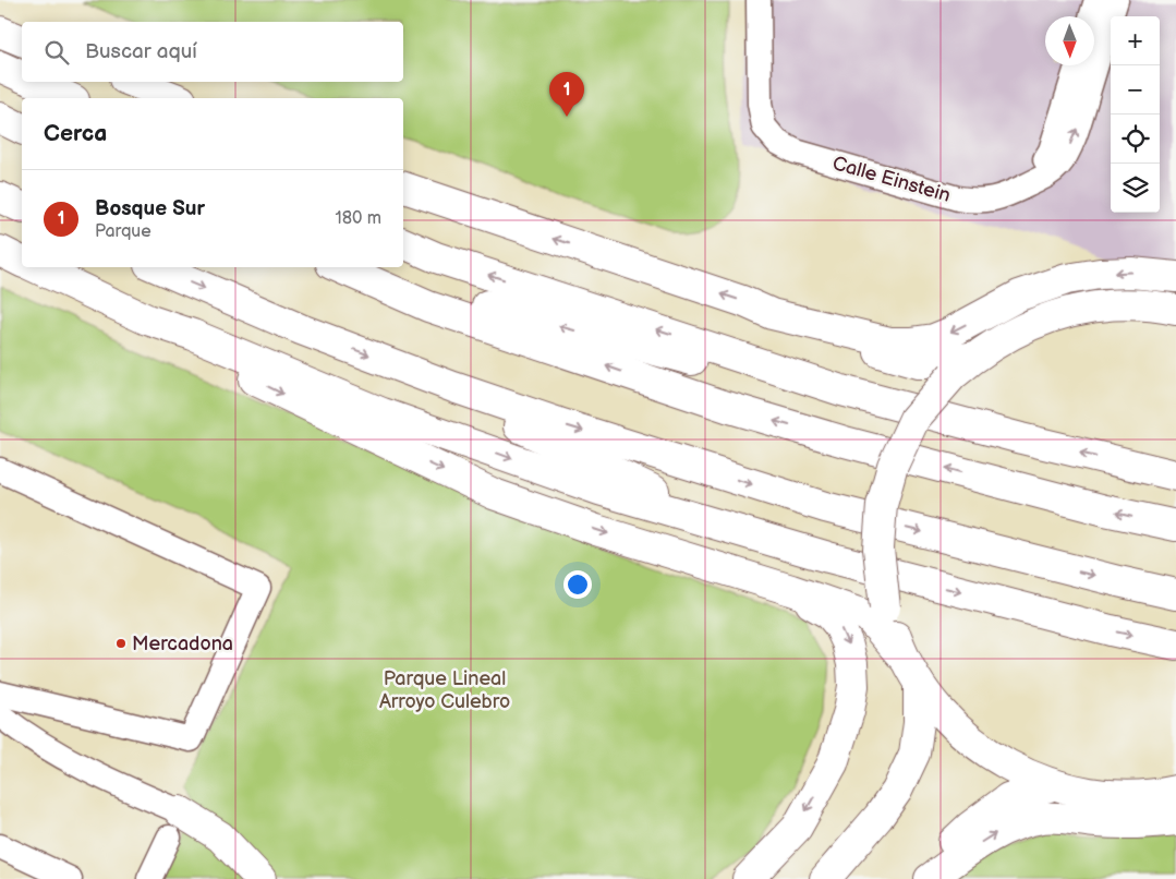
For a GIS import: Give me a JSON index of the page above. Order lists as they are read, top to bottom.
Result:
{
  "streets": {
    "street": ["Calle Einstein"]
  },
  "parks": ["Parque Lineal Arroyo Culebro"],
  "places": ["Mercadona"],
  "north": "bottom",
  "page": {
    "map_buttons": ["+", "−"],
    "search": "Buscar aquí",
    "pins": "1",
    "heading": "Cerca",
    "list": [
      {
        "mark": "1",
        "name": "Bosque Sur",
        "note": "Parque",
        "value": "180 m"
      }
    ]
  }
}
